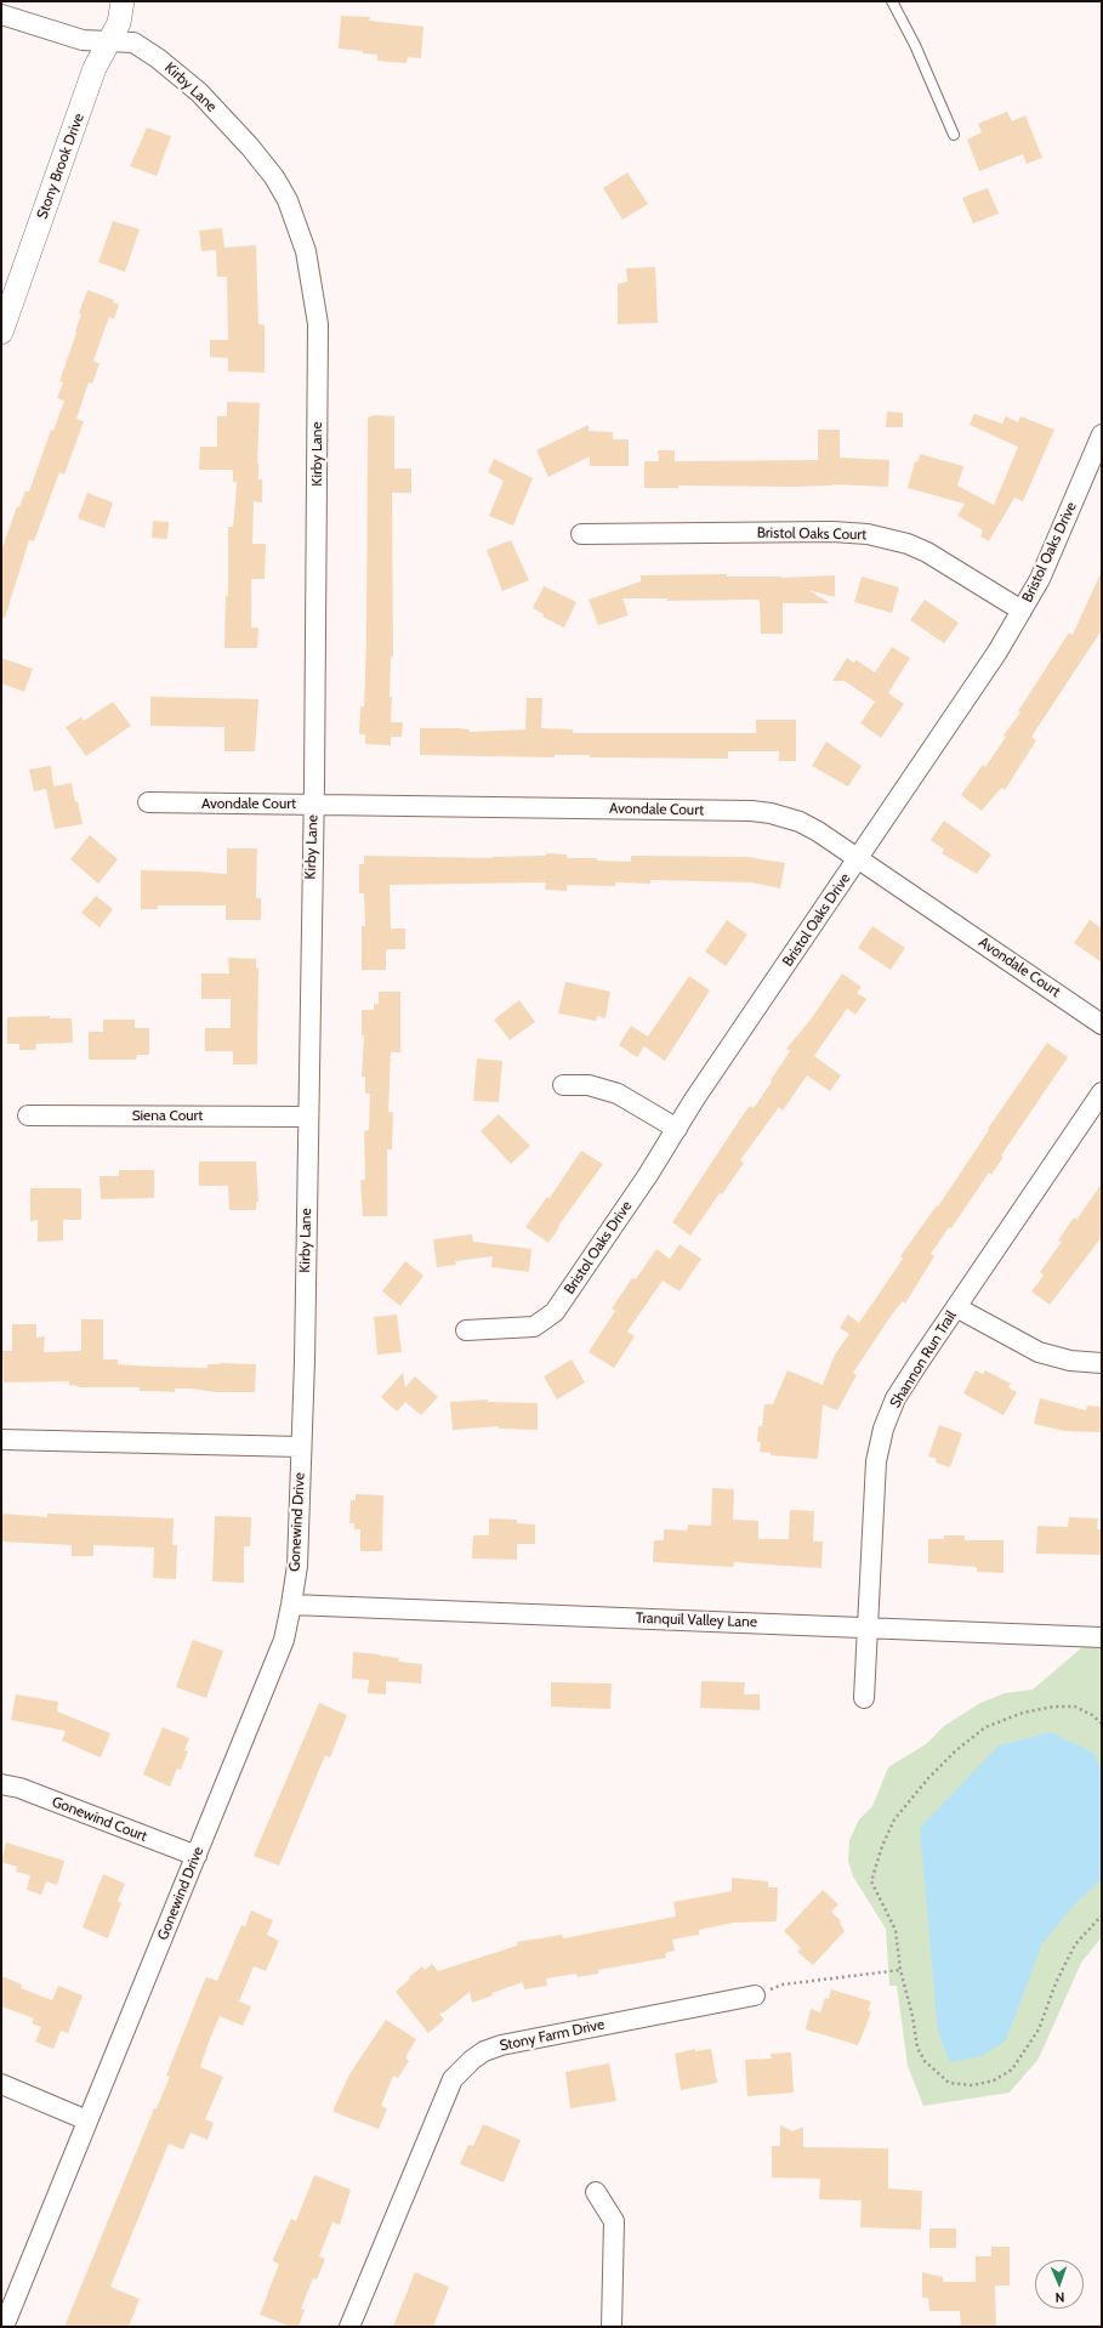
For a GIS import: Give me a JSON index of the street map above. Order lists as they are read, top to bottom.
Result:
{
  "streets": {
    "street": [
      "Kirby Lane",
      "Stony Brook Drive",
      "Bristol Oaks Court",
      "Bristol Oaks Drive",
      "Avondale Court",
      "Siena Court",
      "Shannon Run Trail",
      "Gonewind Drive",
      "Tranquil Valley Lane",
      "Gonewind Court",
      "Stony Farm Drive"
    ]
  },
  "crossings": [
    ["Kirby Lane", "Stony Brook Drive"],
    ["Kirby Lane", "Avondale Court"],
    ["Kirby Lane", "Siena Court"],
    ["Kirby Lane", "Gonewind Drive"],
    ["Bristol Oaks Court", "Bristol Oaks Drive"],
    ["Bristol Oaks Drive", "Avondale Court"],
    ["Shannon Run Trail", "Tranquil Valley Lane"],
    ["Gonewind Drive", "Tranquil Valley Lane"],
    ["Gonewind Drive", "Gonewind Court"]
  ],
  "north": "bottom"
}
